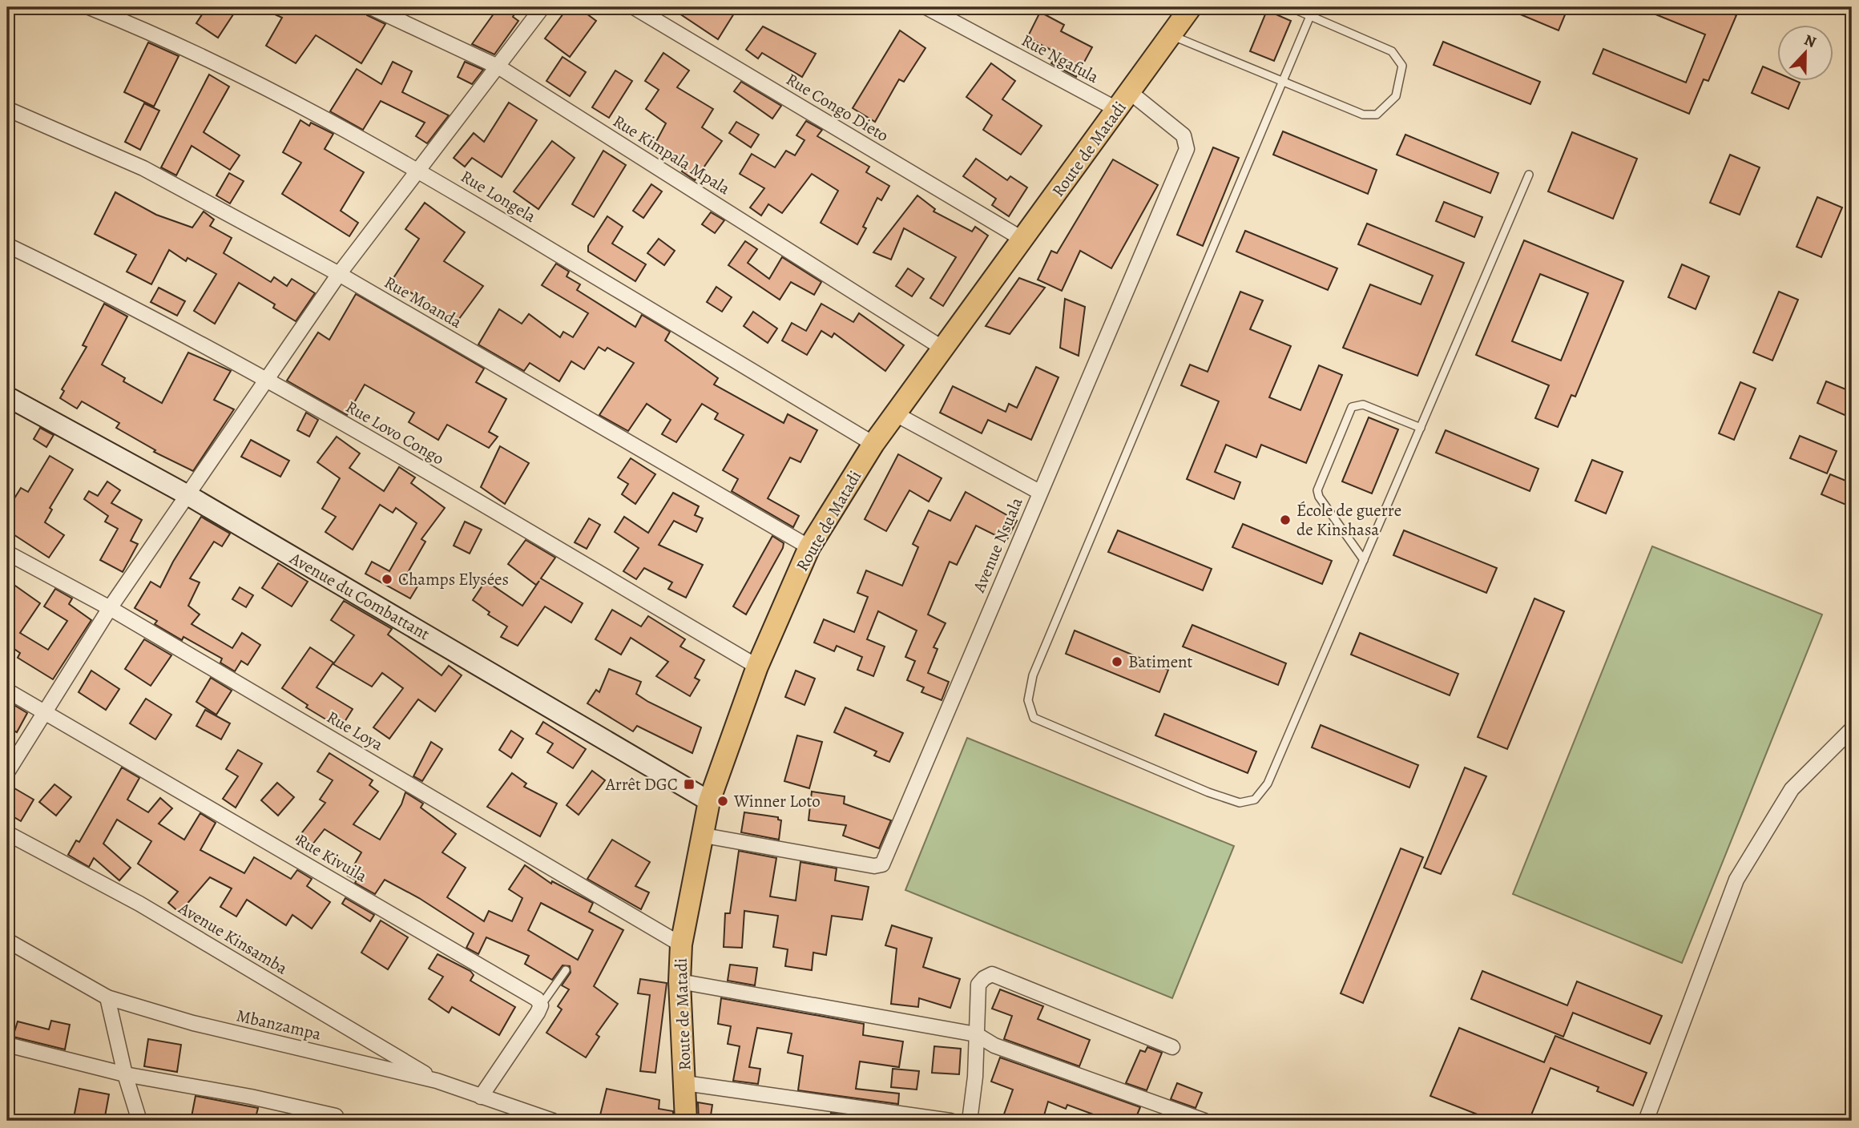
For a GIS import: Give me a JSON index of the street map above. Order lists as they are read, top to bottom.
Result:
{
  "streets": {
    "main road": ["Route de Matadi"],
    "street": [
      "Rue Ngafula",
      "Rue Congo Dieto",
      "Rue Kimpala Mpala",
      "Rue Longela",
      "Rue Moanda",
      "Rue Lovo Congo",
      "Avenue Nsuala",
      "Avenue du Combattant",
      "Rue Loya",
      "Rue Kivuila",
      "Avenue Kinsamba",
      "Mbanzampa"
    ]
  },
  "crossings": [
    ["Rue Ngafula", "Route de Matadi"],
    ["Rue Congo Dieto", "Route de Matadi"],
    ["Route de Matadi", "Rue Kimpala Mpala"],
    ["Route de Matadi", "Rue Longela"],
    ["Route de Matadi", "Rue Moanda"],
    ["Route de Matadi", "Rue Lovo Congo"],
    ["Route de Matadi", "Avenue Nsuala"],
    ["Route de Matadi", "Avenue du Combattant"],
    ["Route de Matadi", "Rue Loya"],
    ["Avenue Kinsamba", "Mbanzampa"]
  ],
  "places": {
    "other": [
      "École de guerre de Kinshasa",
      "Champs Elysées",
      "Batiment",
      "Winner Loto"
    ],
    "transit": ["Arrêt DGC"]
  },
  "north": "top"
}
